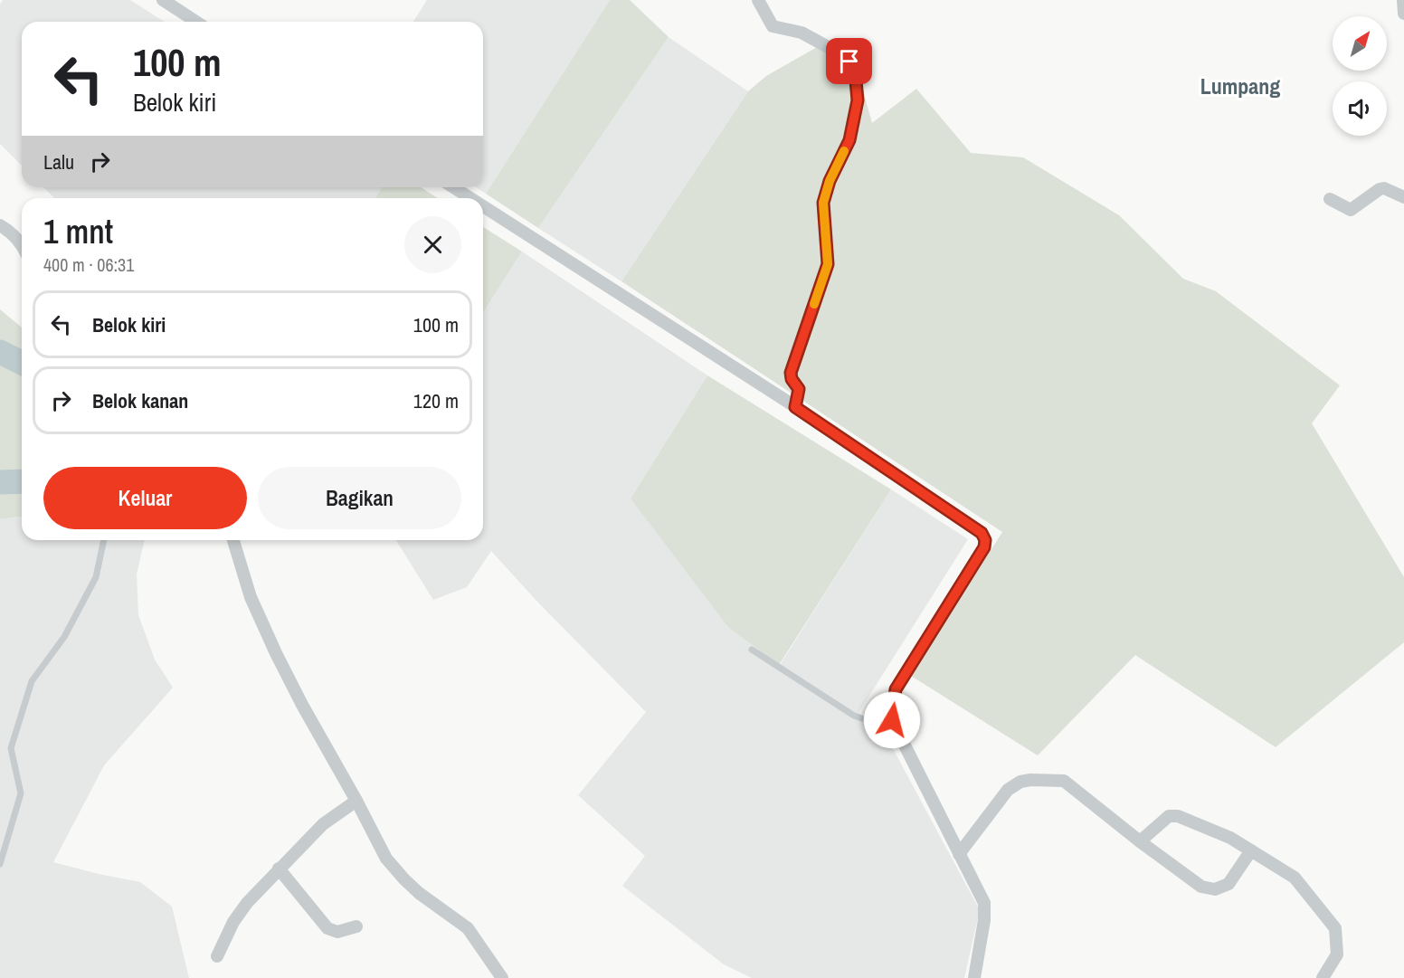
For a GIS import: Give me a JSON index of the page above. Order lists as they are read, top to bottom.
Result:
{
  "districts": ["Lumpang"],
  "north": "top right",
  "page": {
    "turn": ["100 m", "Belok kiri"],
    "then": "Lalu",
    "heading": ["1 mnt", "400 m · 06:31"],
    "list": [
      {
        "name": "Belok kiri",
        "value": "100 m"
      },
      {
        "name": "Belok kanan",
        "value": "120 m"
      }
    ],
    "buttons": ["Keluar", "Bagikan"]
  }
}
